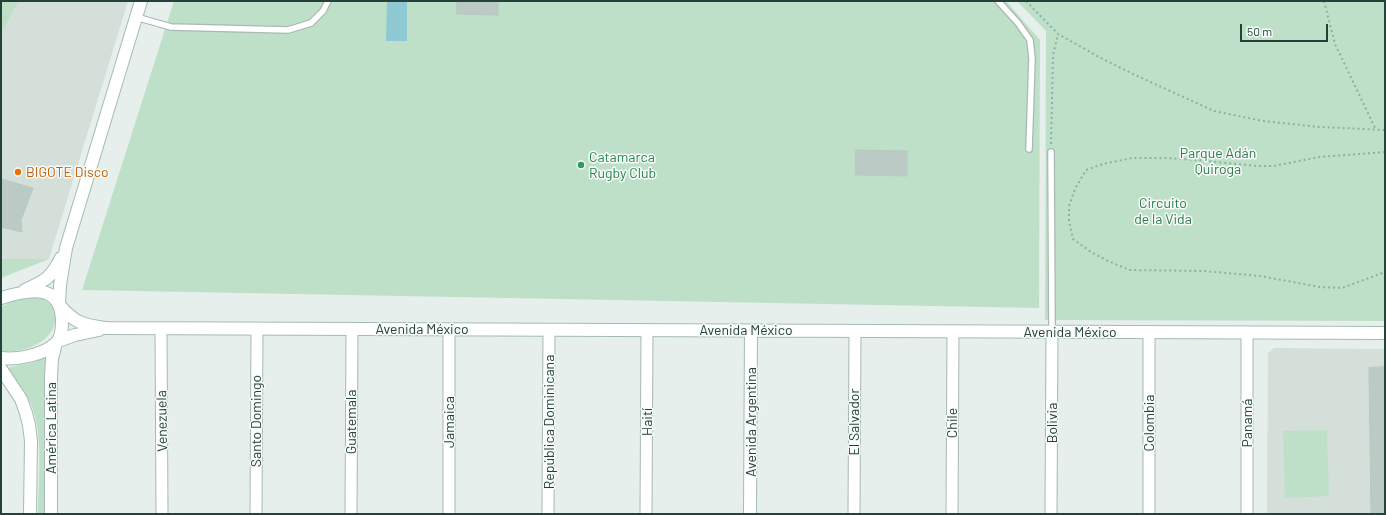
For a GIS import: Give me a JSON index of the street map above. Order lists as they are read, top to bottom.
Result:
{
  "streets": {
    "main road": ["Avenida México", "Avenida Argentina", "América Latina"],
    "street": [
      "Venezuela",
      "Santo Domingo",
      "Guatemala",
      "Jamaica",
      "República Dominicana",
      "Haití",
      "El Salvador",
      "Chile",
      "Bolivia",
      "Colombia",
      "Panamá"
    ]
  },
  "crossings": [
    ["Avenida México", "Venezuela"],
    ["Avenida México", "Santo Domingo"],
    ["Avenida México", "Guatemala"],
    ["Avenida México", "Jamaica"],
    ["Avenida México", "República Dominicana"],
    ["Avenida México", "Haití"],
    ["Avenida México", "Avenida Argentina"],
    ["Avenida México", "El Salvador"],
    ["Avenida México", "Chile"],
    ["Avenida México", "Bolivia"],
    ["Avenida México", "Colombia"],
    ["Avenida México", "Panamá"],
    ["Avenida México", "América Latina"]
  ],
  "parks": ["Parque Adán Quiroga", "Circuito de la Vida"],
  "places": ["Catamarca Rugby Club", "BIGOTE Disco"],
  "scale_bar": "50 m"
}
